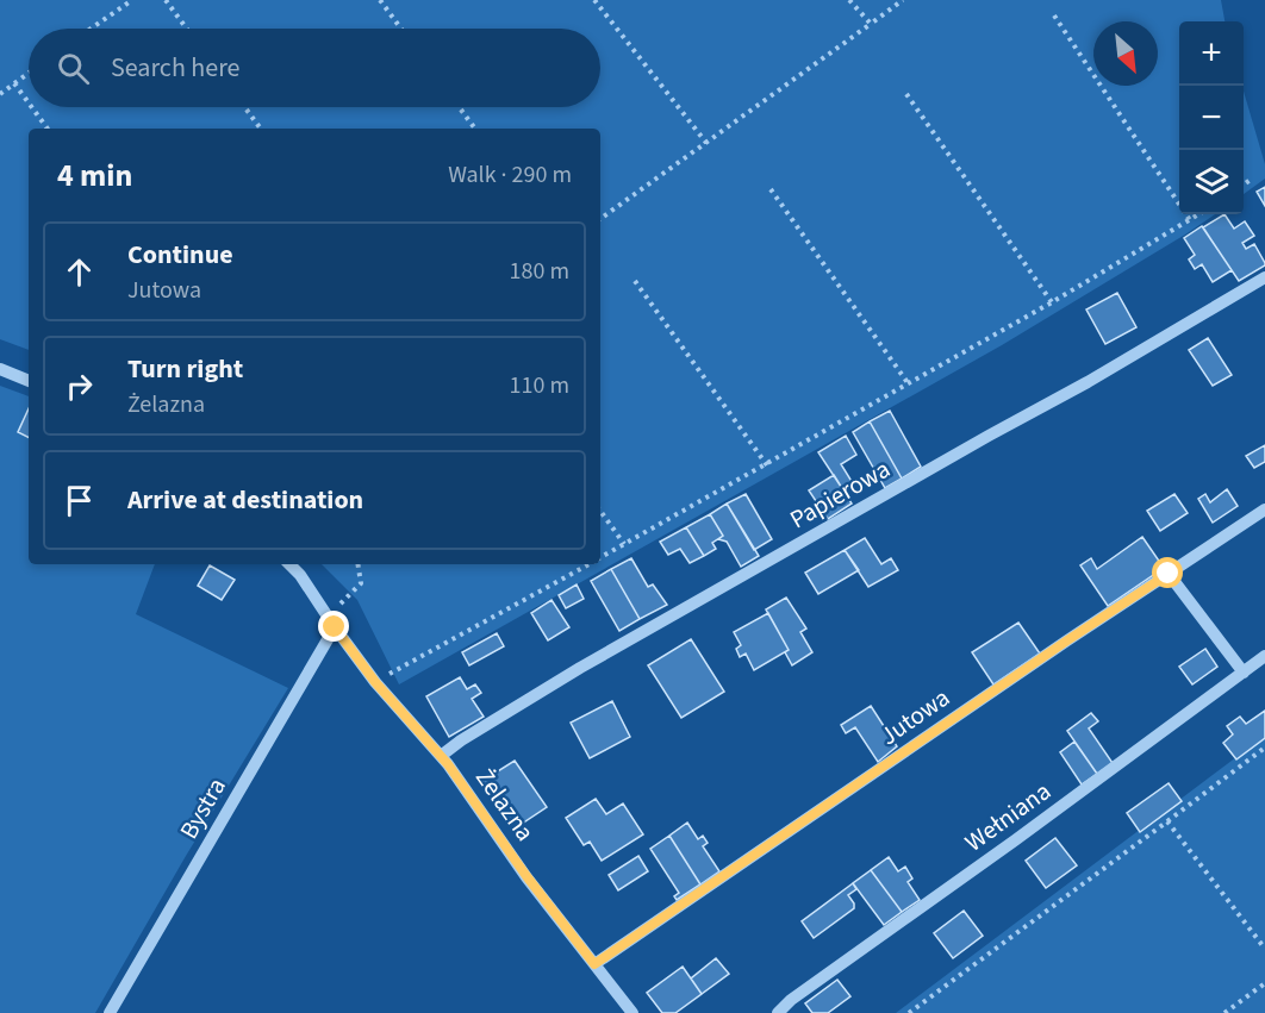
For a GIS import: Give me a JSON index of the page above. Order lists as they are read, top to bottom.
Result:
{
  "streets": {
    "street": [
      "Papierowa",
      "Jutowa",
      "Żelazna",
      "Bystra",
      "Wełniana"
    ]
  },
  "crossings": [
    ["Papierowa", "Żelazna"],
    ["Jutowa", "Żelazna"],
    ["Żelazna", "Bystra"]
  ],
  "north": "bottom right",
  "page": {
    "map_buttons": ["+", "−"],
    "search": "Search here",
    "heading": ["4 min", "Walk · 290 m"],
    "list": [
      ["Continue", "Jutowa", "180 m"],
      ["Turn right", "Żelazna", "110 m"],
      "Arrive at destination"
    ]
  }
}
